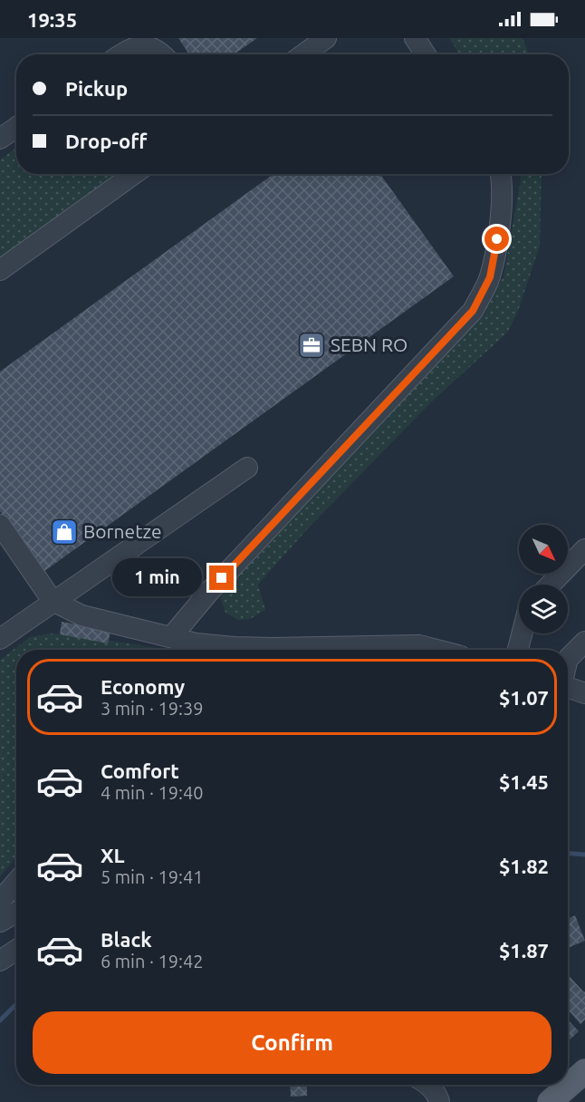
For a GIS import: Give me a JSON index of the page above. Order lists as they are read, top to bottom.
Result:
{
  "places": {
    "office": ["SEBN RO"],
    "shop": ["Bornetze"]
  },
  "north": "bottom right",
  "page": {
    "status": "19:35",
    "banner": ["Pickup", "Drop-off"],
    "bubble": "1 min",
    "list": [
      {
        "name": "Economy",
        "note": "3 min · 19:39",
        "value": "$1.07"
      },
      {
        "name": "Comfort",
        "note": "4 min · 19:40",
        "value": "$1.45"
      },
      {
        "name": "XL",
        "note": "5 min · 19:41",
        "value": "$1.82"
      },
      {
        "name": "Black",
        "note": "6 min · 19:42",
        "value": "$1.87"
      }
    ],
    "buttons": "Confirm"
  }
}
